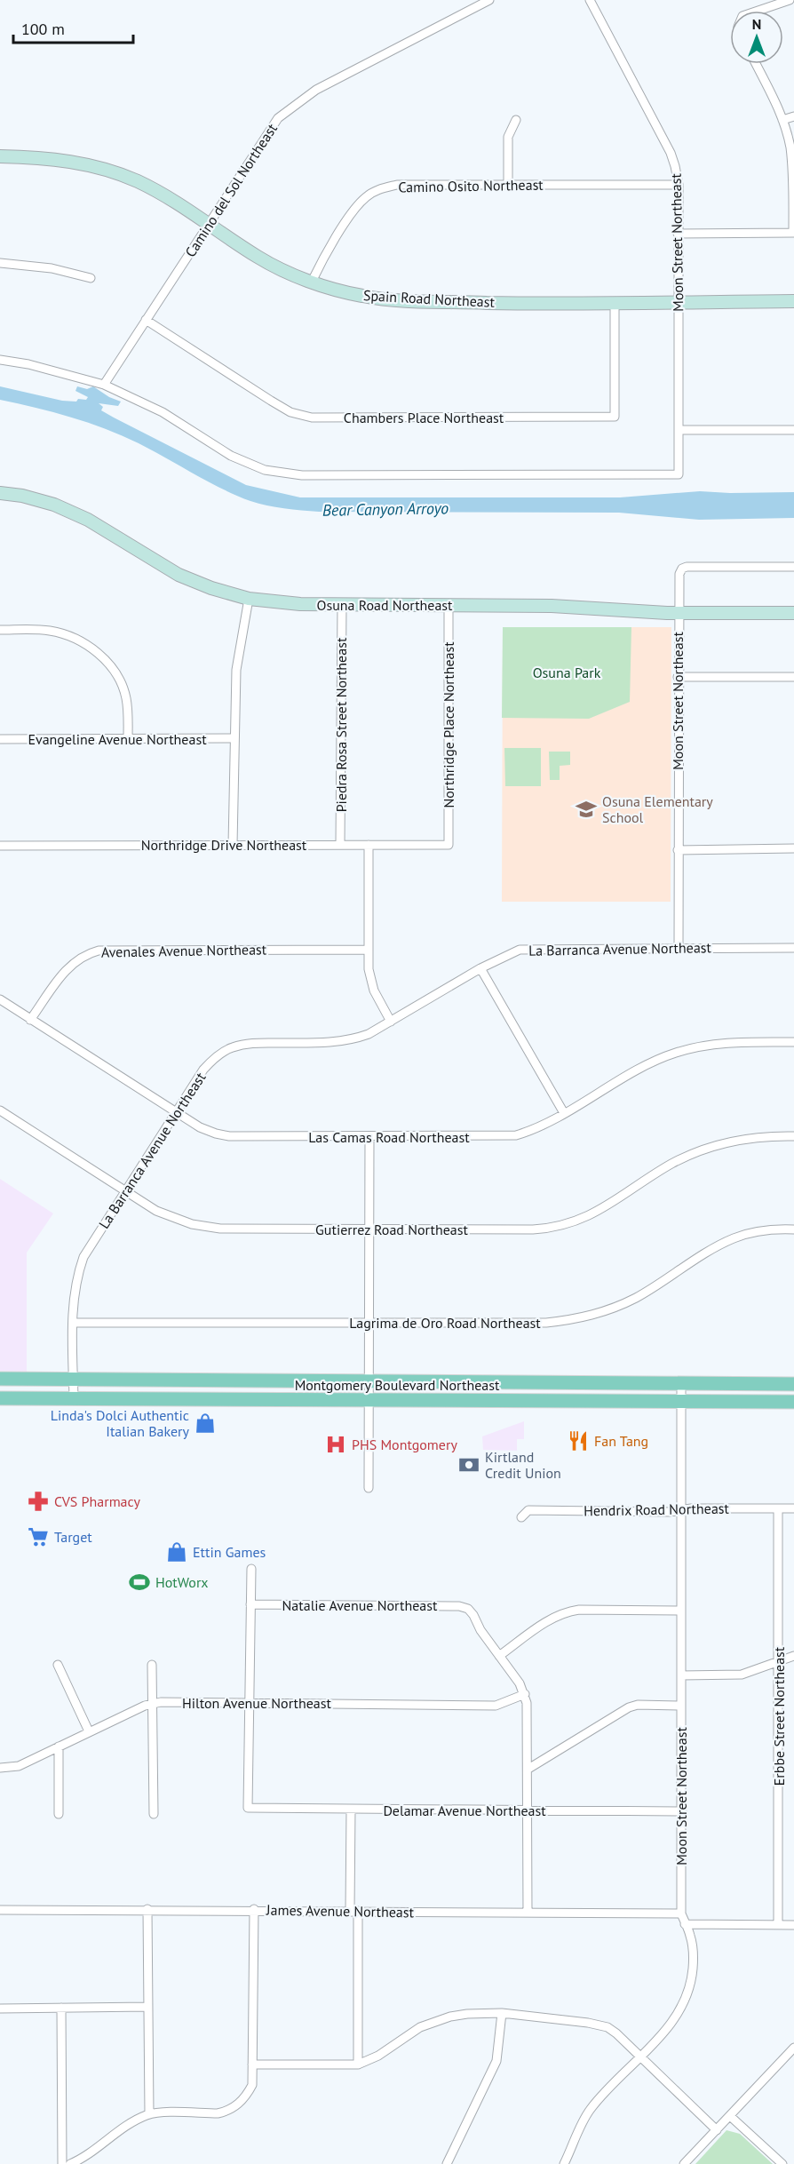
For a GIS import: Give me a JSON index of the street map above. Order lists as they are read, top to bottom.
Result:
{
  "streets": {
    "main road": ["Montgomery Boulevard Northeast"],
    "street": [
      "Camino Osito Northeast",
      "Camino del Sol Northeast",
      "Moon Street Northeast",
      "Spain Road Northeast",
      "Chambers Place Northeast",
      "Osuna Road Northeast",
      "Piedra Rosa Street Northeast",
      "Northridge Place Northeast",
      "Evangeline Avenue Northeast",
      "Northridge Drive Northeast",
      "La Barranca Avenue Northeast",
      "Avenales Avenue Northeast",
      "Las Camas Road Northeast",
      "Gutierrez Road Northeast",
      "Lagrima de Oro Road Northeast",
      "Hendrix Road Northeast",
      "Natalie Avenue Northeast",
      "Hilton Avenue Northeast",
      "Erbbe Street Northeast",
      "Delamar Avenue Northeast",
      "James Avenue Northeast"
    ]
  },
  "crossings": [
    ["Camino Osito Northeast", "Moon Street Northeast"],
    ["Camino Osito Northeast", "Spain Road Northeast"],
    ["Camino del Sol Northeast", "Moon Street Northeast"],
    ["Camino del Sol Northeast", "Spain Road Northeast"],
    ["Camino del Sol Northeast", "Chambers Place Northeast"],
    ["Moon Street Northeast", "Spain Road Northeast"],
    ["Moon Street Northeast", "Osuna Road Northeast"],
    ["Moon Street Northeast", "La Barranca Avenue Northeast"],
    ["Moon Street Northeast", "Montgomery Boulevard Northeast"],
    ["Moon Street Northeast", "Hendrix Road Northeast"],
    ["Moon Street Northeast", "Delamar Avenue Northeast"],
    ["Moon Street Northeast", "James Avenue Northeast"],
    ["Spain Road Northeast", "Chambers Place Northeast"],
    ["Osuna Road Northeast", "Piedra Rosa Street Northeast"],
    ["Osuna Road Northeast", "Northridge Place Northeast"],
    ["Piedra Rosa Street Northeast", "Northridge Drive Northeast"],
    ["Northridge Place Northeast", "Northridge Drive Northeast"],
    ["La Barranca Avenue Northeast", "Las Camas Road Northeast"],
    ["La Barranca Avenue Northeast", "Gutierrez Road Northeast"],
    ["La Barranca Avenue Northeast", "Lagrima de Oro Road Northeast"],
    ["La Barranca Avenue Northeast", "Montgomery Boulevard Northeast"],
    ["Avenales Avenue Northeast", "Las Camas Road Northeast"],
    ["Hendrix Road Northeast", "Erbbe Street Northeast"],
    ["Hilton Avenue Northeast", "Delamar Avenue Northeast"]
  ],
  "water": ["Bear Canyon Arroyo"],
  "parks": ["Osuna Park"],
  "places": {
    "school or university": ["Osuna Elementary School"],
    "shop": ["Linda's Dolci Authentic Italian Bakery", "Ettin Games"],
    "restaurant": ["Fan Tang"],
    "hospital": ["PHS Montgomery"],
    "bank": ["Kirtland Credit Union"],
    "pharmacy": ["CVS Pharmacy"],
    "supermarket": ["Target"],
    "sports": ["HotWorx"]
  },
  "scale_bar": "100 m",
  "north": "top"
}
